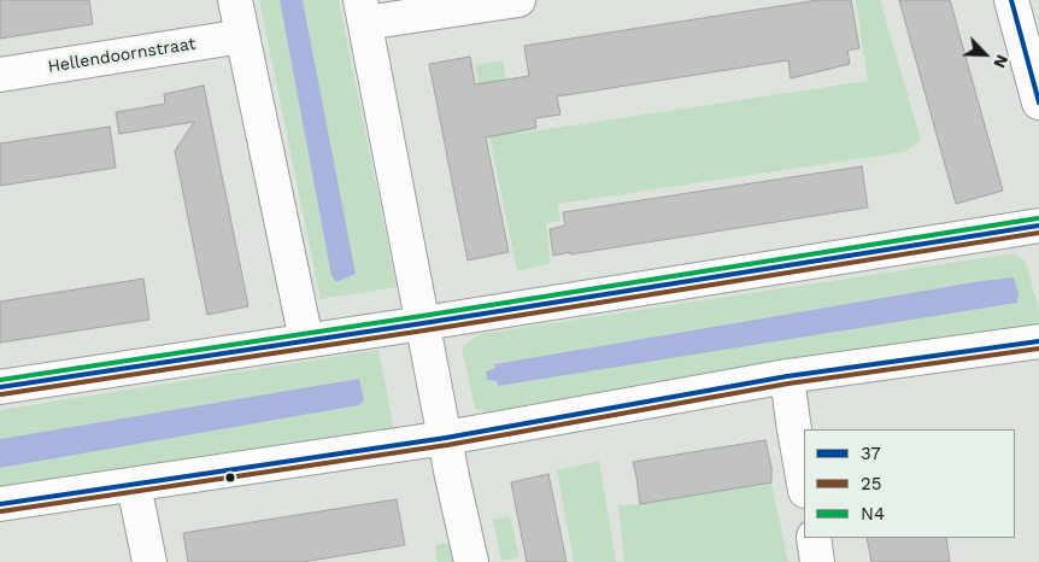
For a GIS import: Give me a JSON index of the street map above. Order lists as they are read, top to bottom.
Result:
{
  "streets": {
    "street": ["Hellendoornstraat"]
  },
  "lines": ["transit line 37", "transit line N4", "transit line 25"],
  "legend": ["37", "25", "N4"],
  "north": "bottom right"
}
